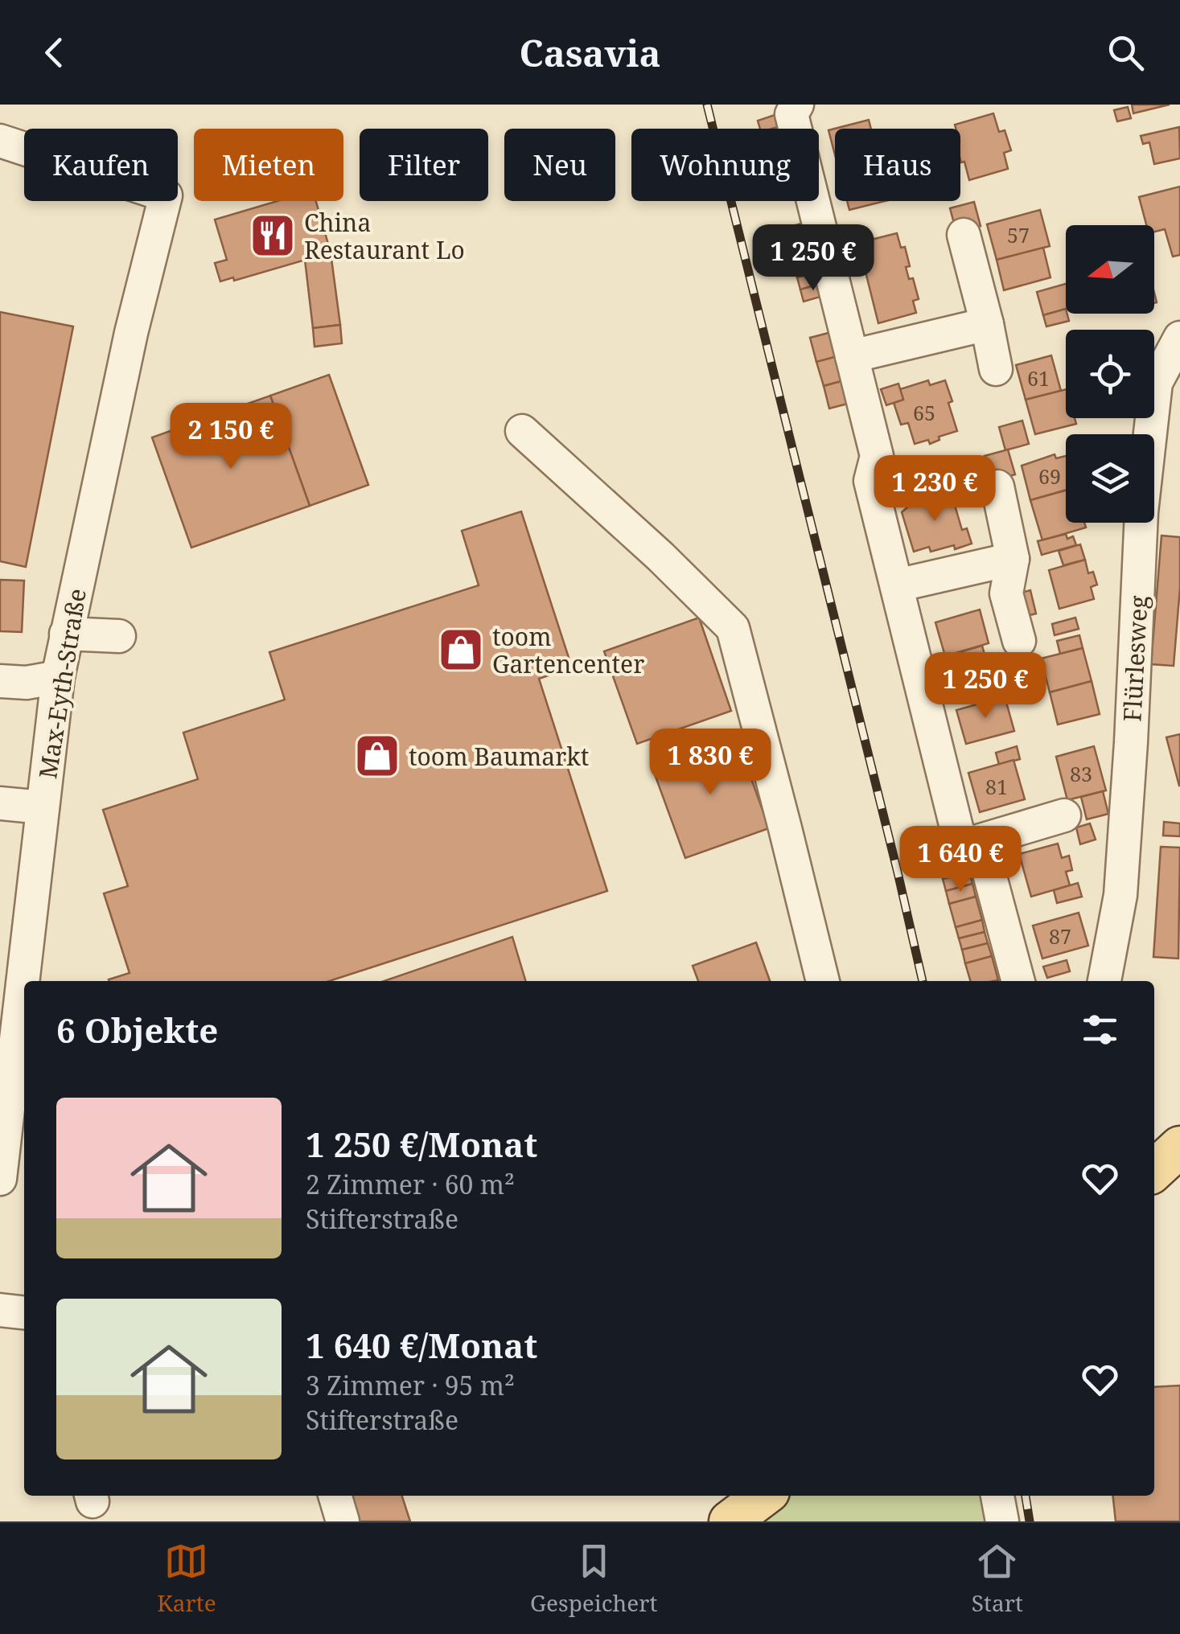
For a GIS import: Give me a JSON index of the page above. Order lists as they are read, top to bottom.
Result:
{
  "streets": {
    "street": ["Flürlesweg", "Max-Eyth-Straße"]
  },
  "places": {
    "restaurant": ["China Restaurant Lo"],
    "shop": ["toom Gartencenter", "toom Baumarkt"]
  },
  "house_numbers": [
    "57",
    "61",
    "65",
    "69",
    "83",
    "81",
    "87"
  ],
  "north": "left",
  "page": {
    "header": "Casavia",
    "chip": [
      "Kaufen",
      "Mieten",
      "Filter",
      "Neu",
      "Wohnung",
      "Haus"
    ],
    "price": [
      "1 250 €",
      "2 150 €",
      "1 230 €",
      "1 250 €",
      "1 830 €",
      "1 640 €"
    ],
    "heading": "6 Objekte",
    "list": [
      {
        "name": "1 250 €/Monat",
        "note": "2 Zimmer · 60 m² · Stifterstraße"
      },
      {
        "name": "1 640 €/Monat",
        "note": "3 Zimmer · 95 m² · Stifterstraße"
      }
    ],
    "tabs": ["Karte", "Gespeichert", "Start"]
  }
}
